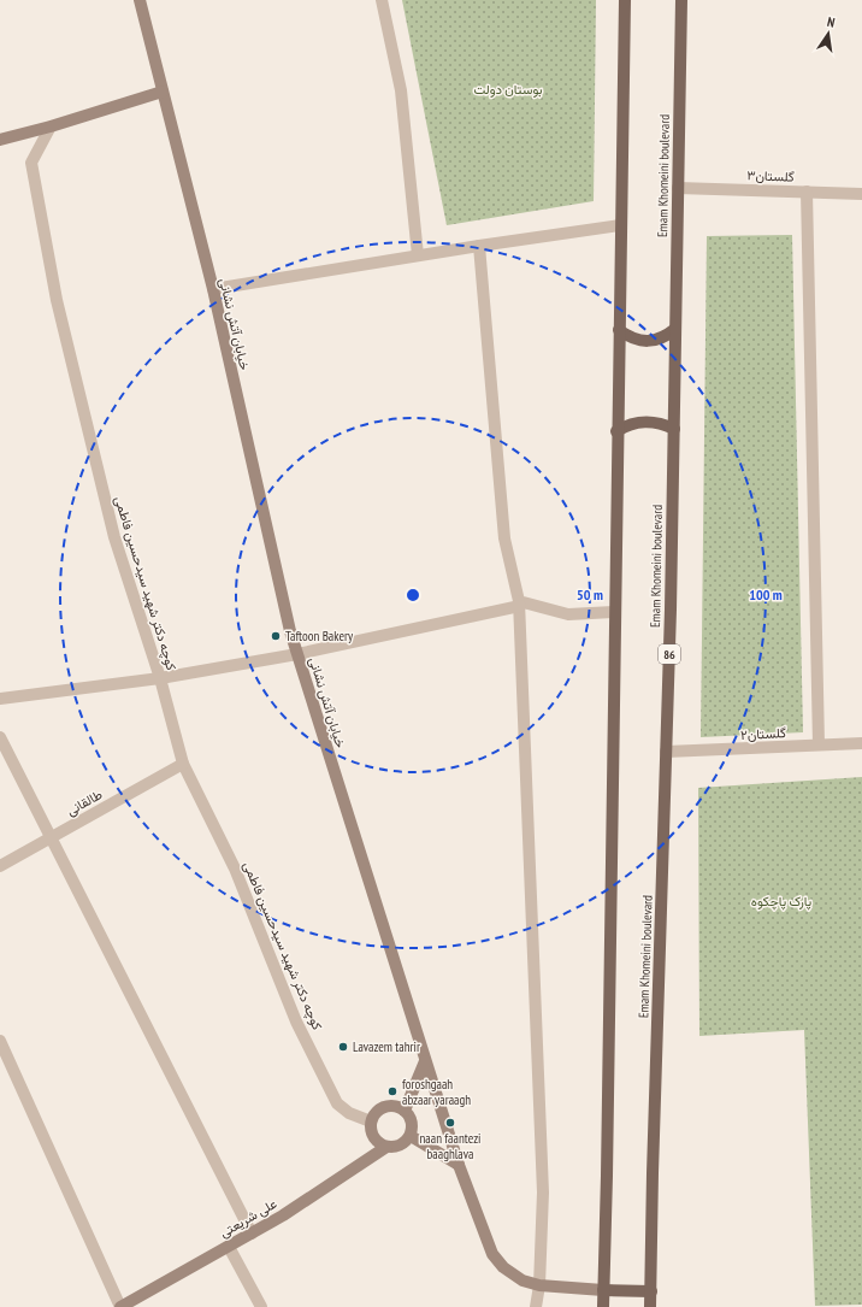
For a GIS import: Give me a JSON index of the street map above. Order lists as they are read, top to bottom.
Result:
{
  "streets": {
    "main road": ["Emam Khomeini boulevard", "86"],
    "street": [
      "گلستان۳",
      "خیابان آتش نشانی",
      "کوچه دکتر شهید سیدحسین فاطمی",
      "گلستان۲",
      "طالقانی",
      "علی شریعتی"
    ]
  },
  "crossings": [
    ["Emam Khomeini boulevard", "گلستان۳"],
    ["Emam Khomeini boulevard", "گلستان۲"],
    ["کوچه دکتر شهید سیدحسین فاطمی", "طالقانی"],
    ["کوچه دکتر شهید سیدحسین فاطمی", "علی شریعتی"]
  ],
  "parks": ["بوستان دولت", "پارک پاچکوه"],
  "places": [
    "Taftoon Bakery",
    "Lavazem tahrir",
    "foroshgaah abzaar yaraagh",
    "naan faantezi baaghlava"
  ],
  "north": "top",
  "rings": ["50 m", "100 m"]
}
